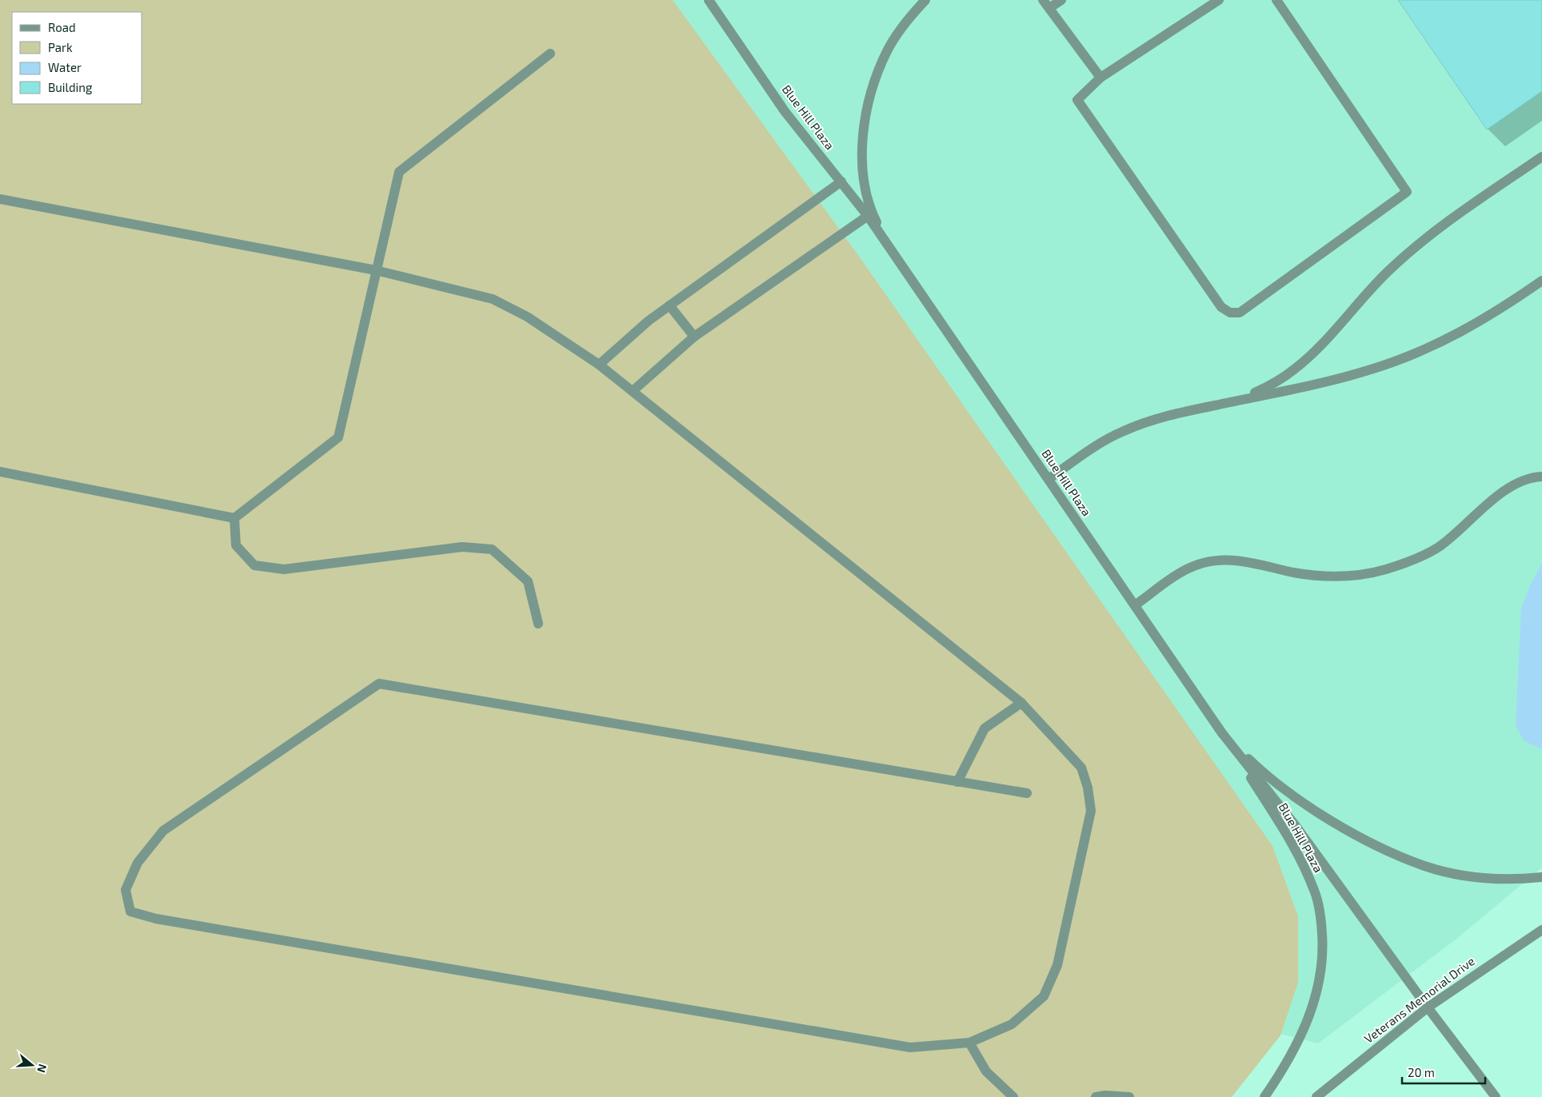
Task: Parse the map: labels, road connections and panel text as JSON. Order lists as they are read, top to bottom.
{
  "streets": {
    "street": ["Blue Hill Plaza", "Veterans Memorial Drive"]
  },
  "crossings": [
    ["Blue Hill Plaza", "Veterans Memorial Drive"]
  ],
  "legend": [
    "Road",
    "Park",
    "Water",
    "Building"
  ],
  "scale_bar": "20 m",
  "north": "right"
}
